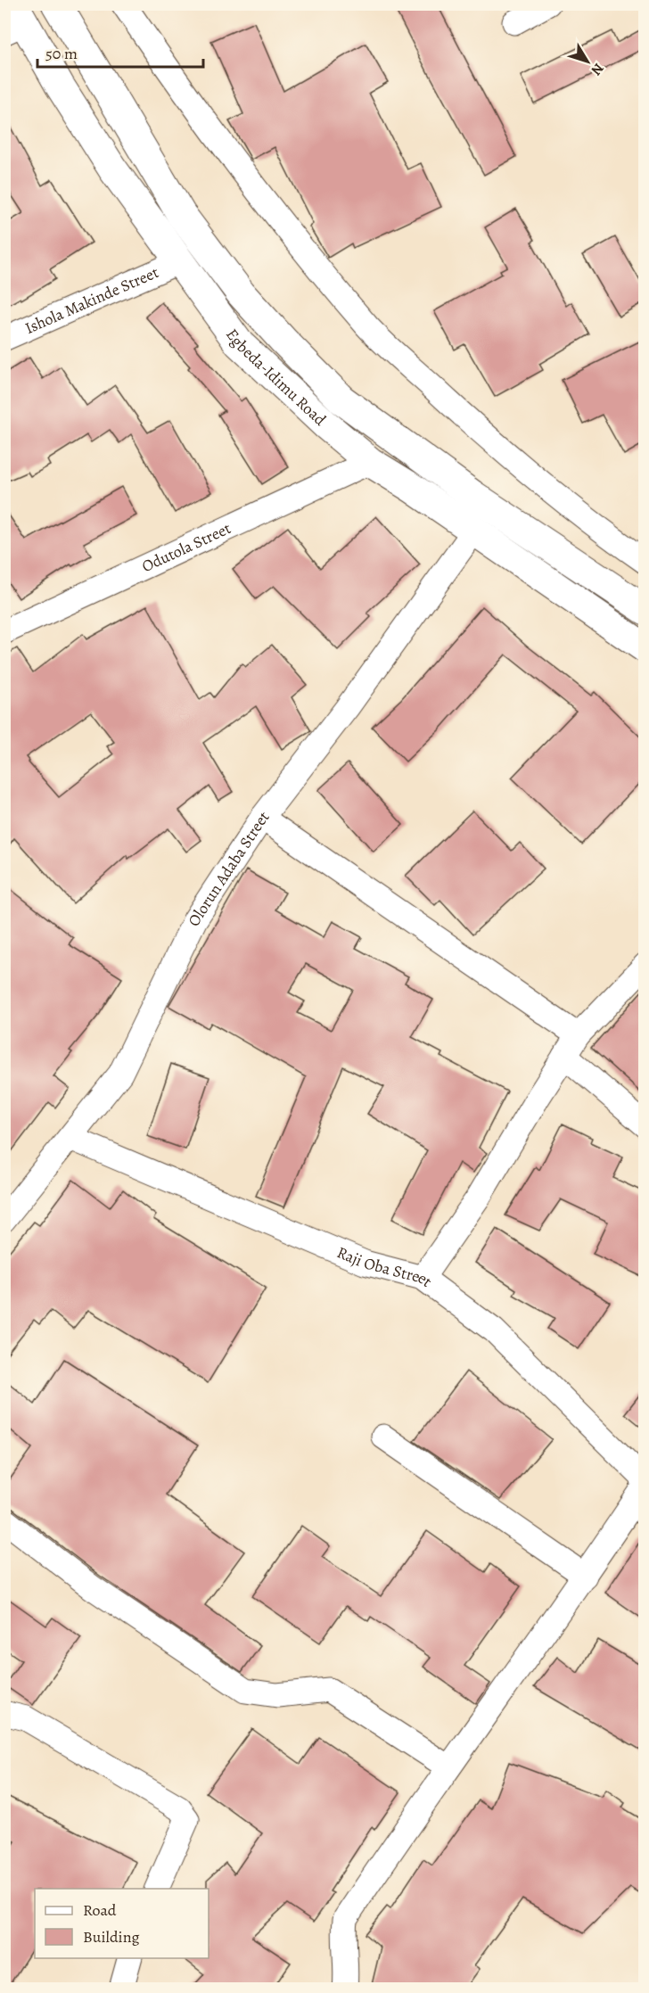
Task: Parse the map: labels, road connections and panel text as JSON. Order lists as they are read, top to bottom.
{
  "streets": {
    "main road": ["Egbeda-Idimu Road"],
    "street": [
      "Ishola Makinde Street",
      "Odutola Street",
      "Olorun Adaba Street",
      "Raji Oba Street"
    ]
  },
  "crossings": [
    ["Ishola Makinde Street", "Egbeda-Idimu Road"],
    ["Egbeda-Idimu Road", "Odutola Street"],
    ["Egbeda-Idimu Road", "Olorun Adaba Street"],
    ["Olorun Adaba Street", "Raji Oba Street"]
  ],
  "legend": ["Road", "Building"],
  "scale_bar": "50 m",
  "north": "bottom right"
}
